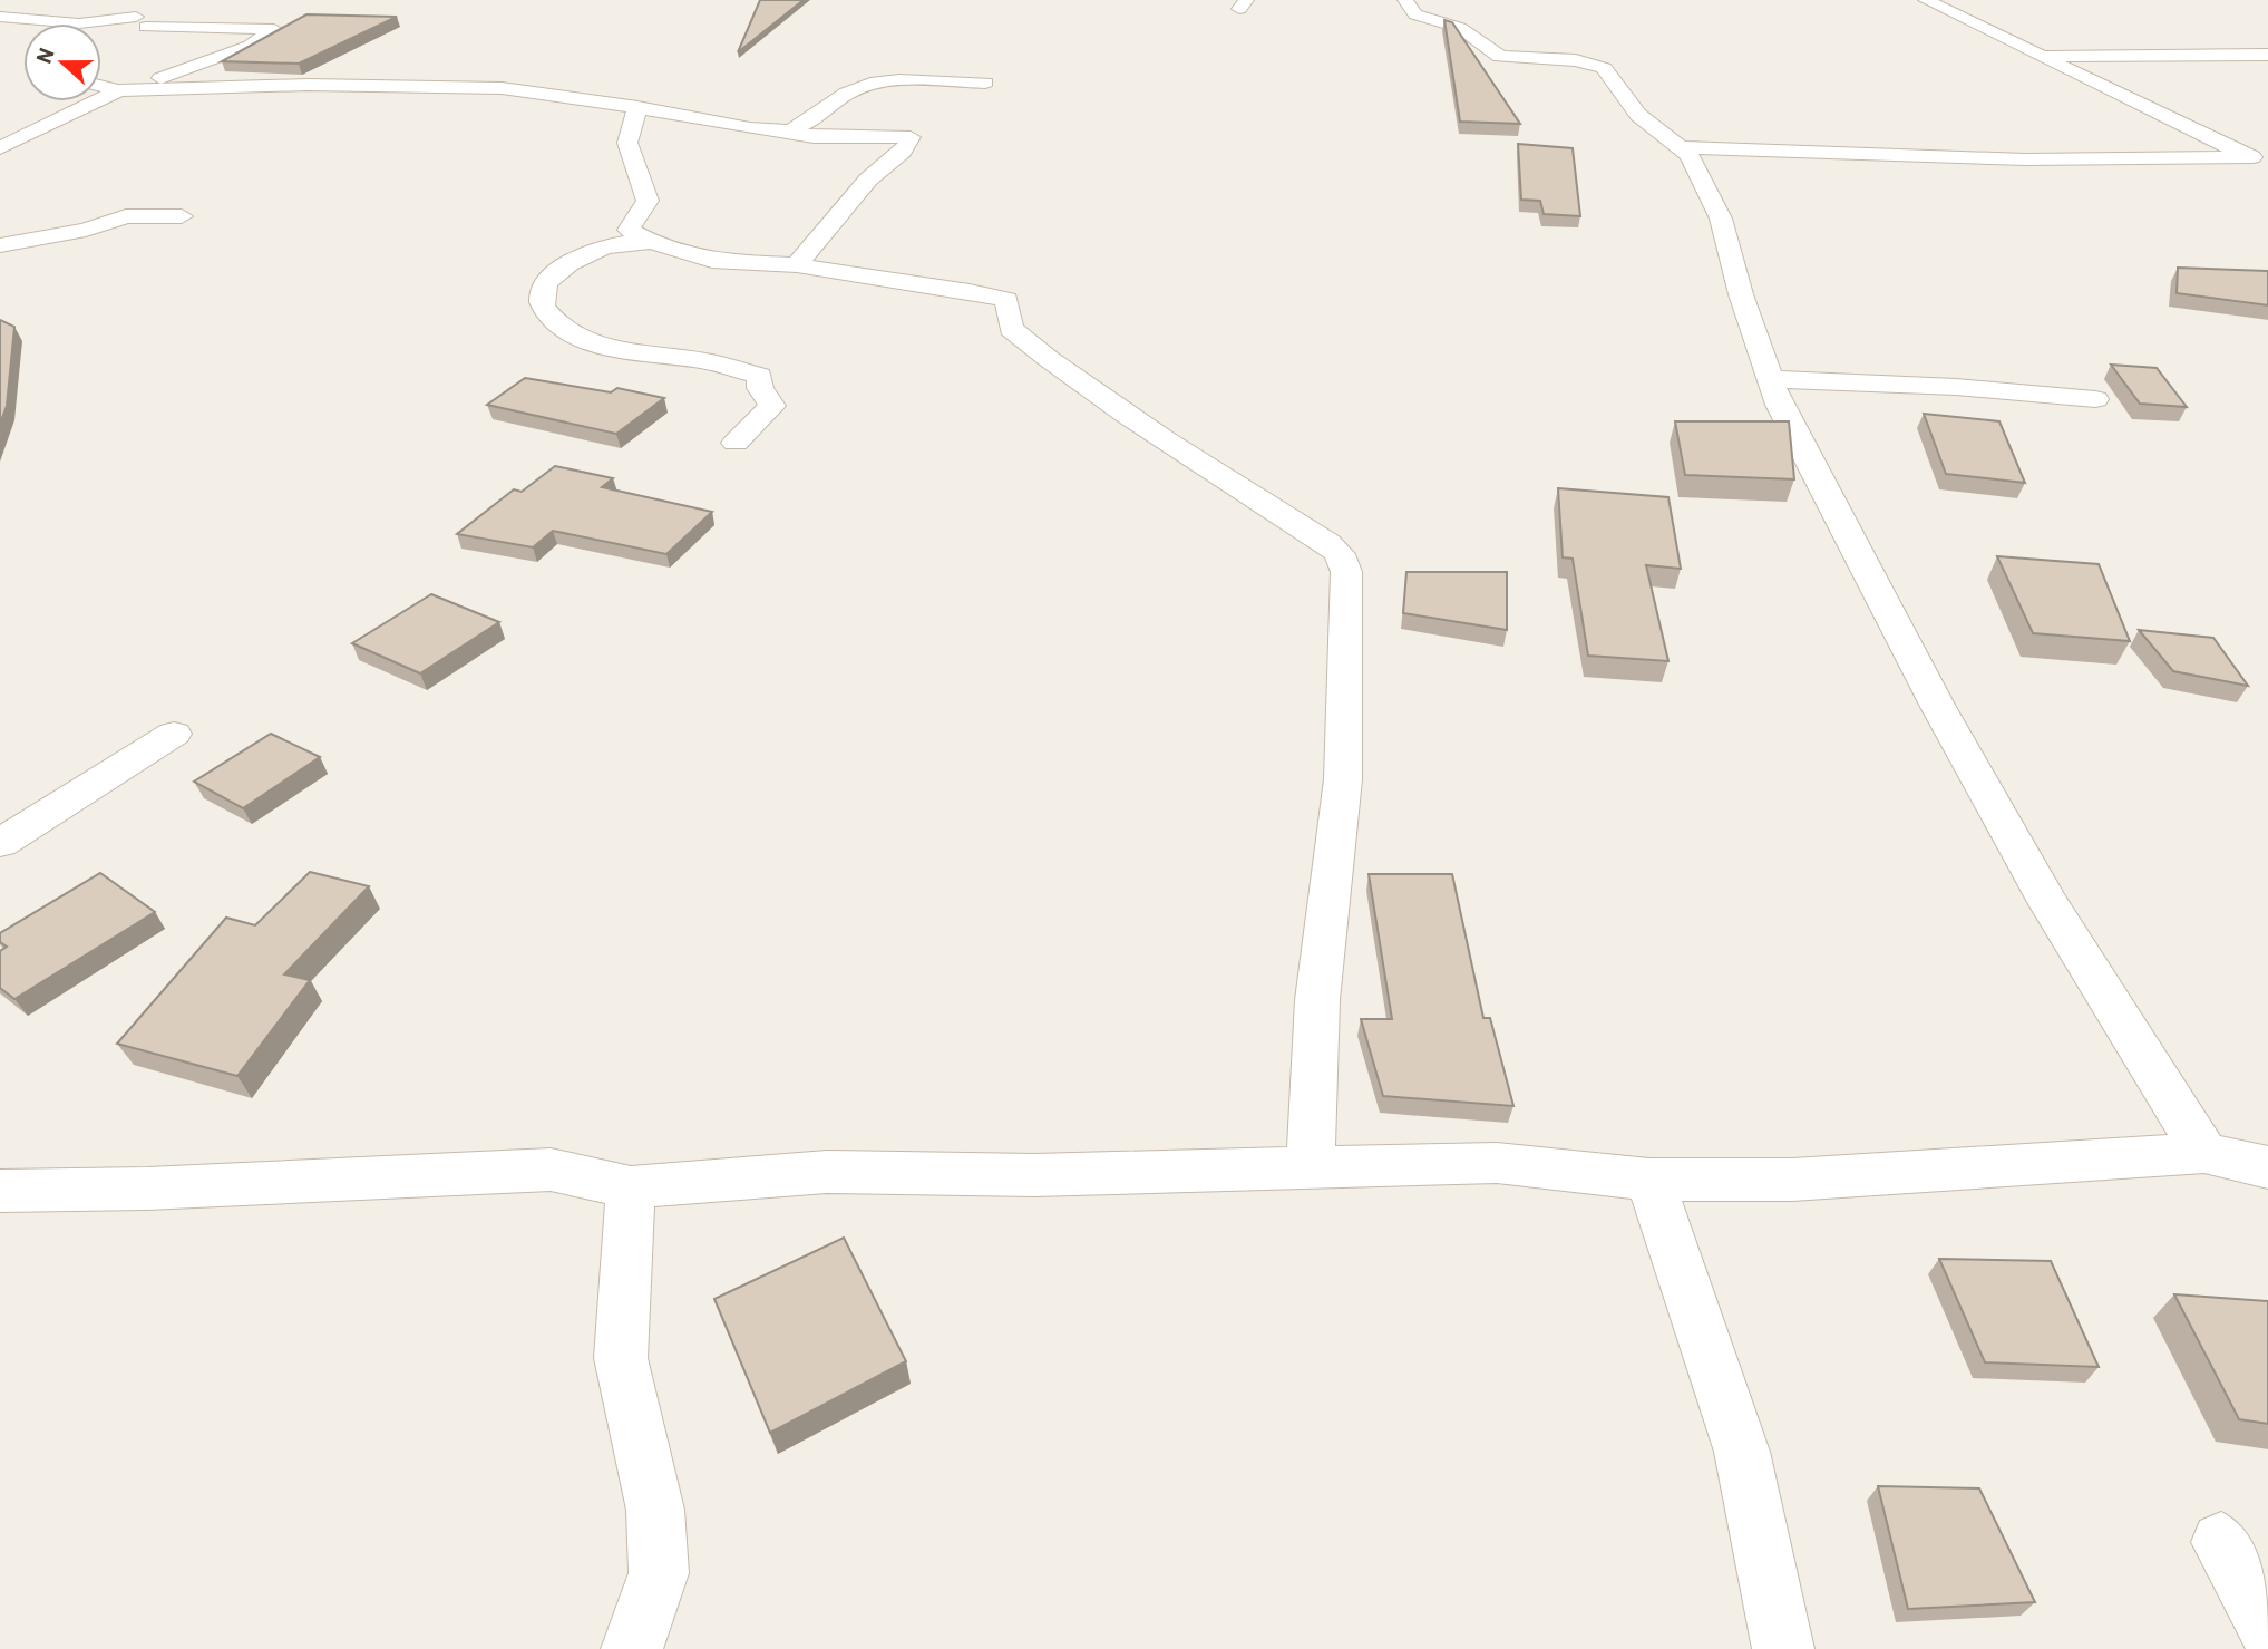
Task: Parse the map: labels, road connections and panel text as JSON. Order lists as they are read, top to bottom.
{
  "north": "left"
}
